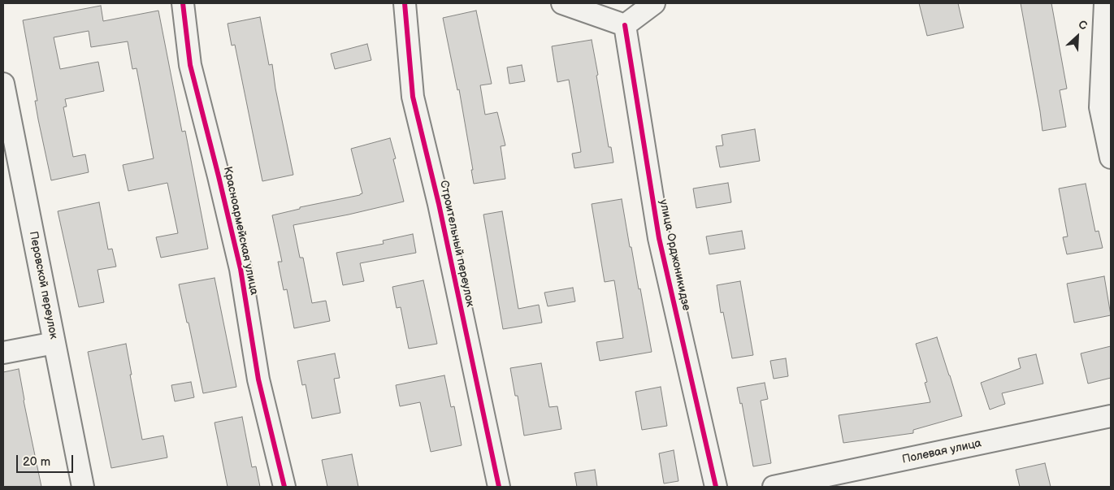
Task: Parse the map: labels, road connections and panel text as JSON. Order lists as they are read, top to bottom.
{
  "streets": {
    "street": [
      "Красноармейская улица",
      "Строительный переулок",
      "улица Орджоникидзе",
      "Перовской переулок",
      "Полевая улица"
    ]
  },
  "scale_bar": "20 m",
  "north": "top right"
}
